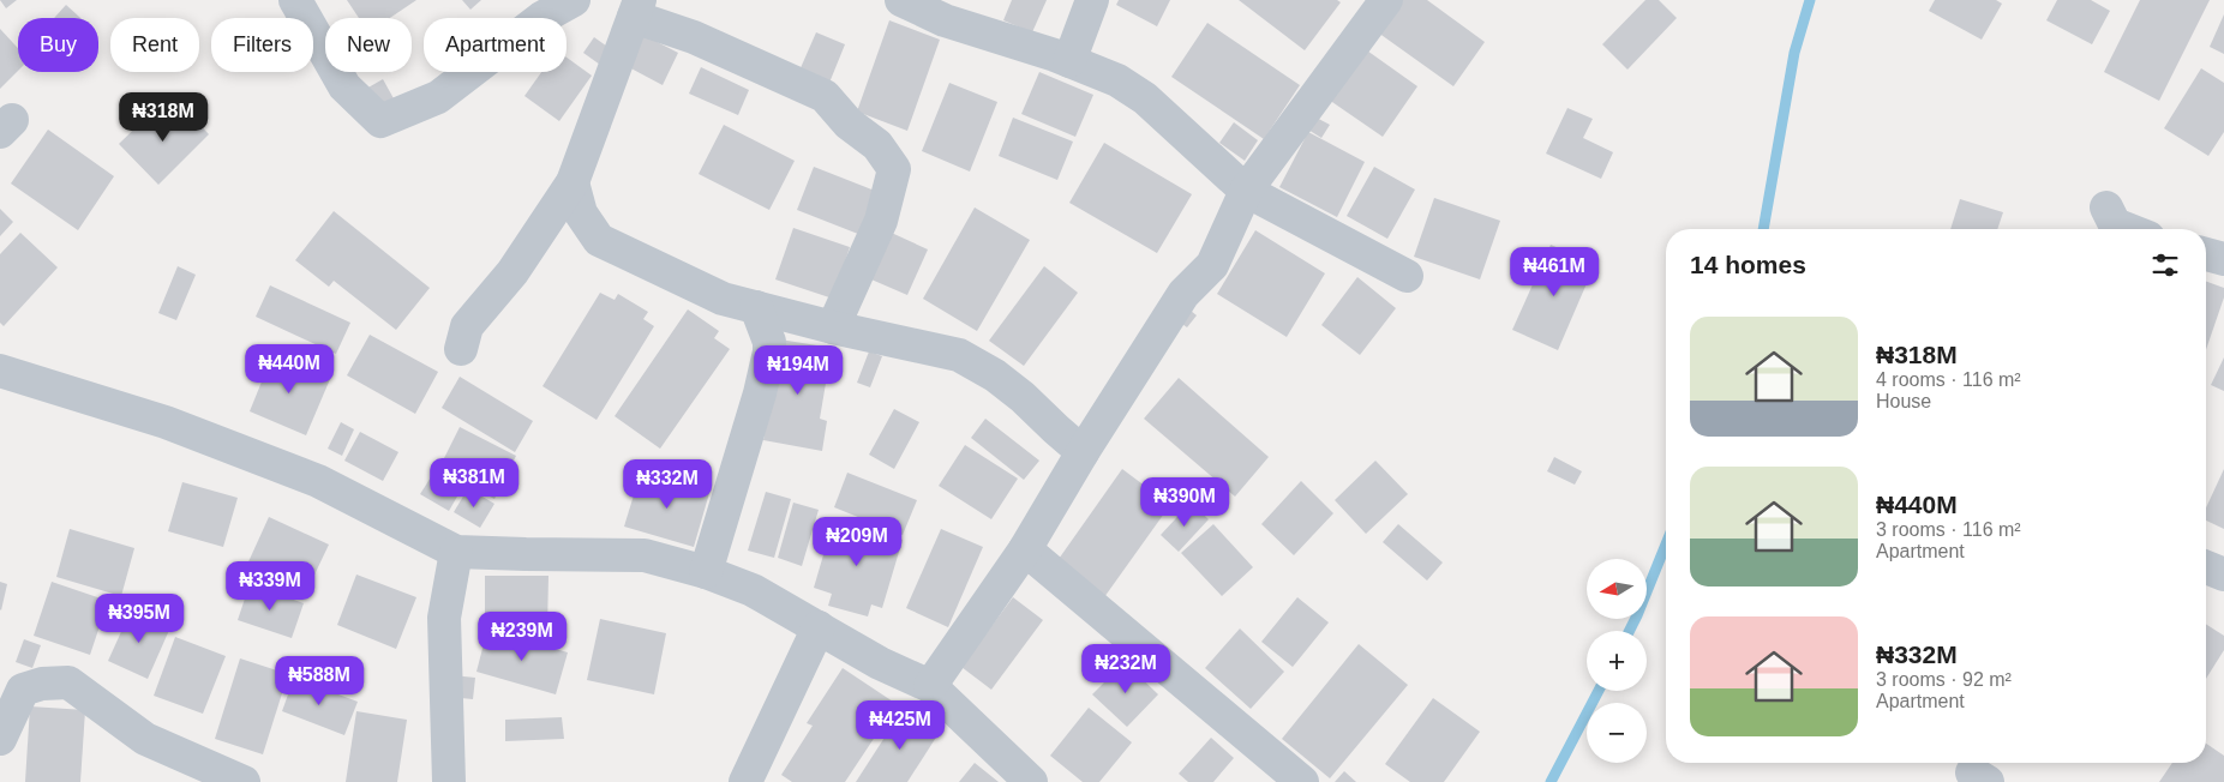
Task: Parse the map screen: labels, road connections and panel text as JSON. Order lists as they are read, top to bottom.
{
  "north": "left",
  "page": {
    "chip": [
      "Buy",
      "Rent",
      "Filters",
      "New",
      "Apartment"
    ],
    "price": [
      "₦318M",
      "₦461M",
      "₦440M",
      "₦194M",
      "₦381M",
      "₦332M",
      "₦390M",
      "₦209M",
      "₦339M",
      "₦395M",
      "₦239M",
      "₦232M",
      "₦588M",
      "₦425M"
    ],
    "heading": "14 homes",
    "list": [
      {
        "name": "₦318M",
        "note": "4 rooms · 116 m² · House"
      },
      {
        "name": "₦440M",
        "note": "3 rooms · 116 m² · Apartment"
      },
      {
        "name": "₦332M",
        "note": "3 rooms · 92 m² · Apartment"
      }
    ],
    "map_buttons": ["+", "−"]
  }
}
